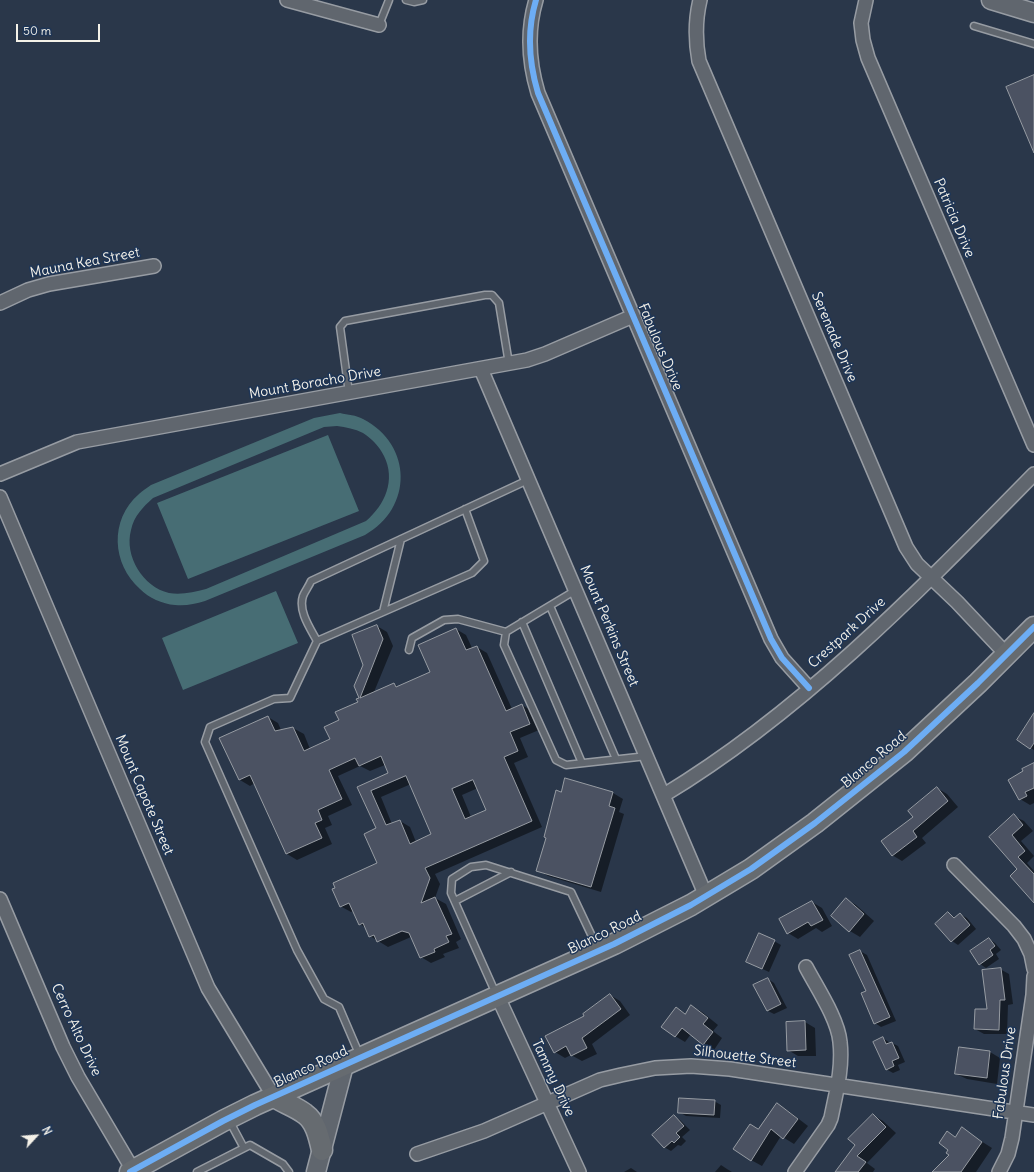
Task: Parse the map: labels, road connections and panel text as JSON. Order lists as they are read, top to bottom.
{
  "streets": {
    "main road": ["Blanco Road"],
    "street": [
      "Patricia Drive",
      "Mauna Kea Street",
      "Serenade Drive",
      "Fabulous Drive",
      "Mount Boracho Drive",
      "Mount Perkins Street",
      "Crestpark Drive",
      "Mount Capote Street",
      "Cerro Alto Drive",
      "Silhouette Street",
      "Tammy Drive"
    ]
  },
  "crossings": [
    ["Serenade Drive", "Crestpark Drive"],
    ["Serenade Drive", "Blanco Road"],
    ["Fabulous Drive", "Mount Boracho Drive"],
    ["Fabulous Drive", "Crestpark Drive"],
    ["Fabulous Drive", "Silhouette Street"],
    ["Mount Boracho Drive", "Mount Perkins Street"],
    ["Mount Perkins Street", "Crestpark Drive"],
    ["Mount Perkins Street", "Blanco Road"],
    ["Blanco Road", "Mount Capote Street"],
    ["Blanco Road", "Cerro Alto Drive"],
    ["Blanco Road", "Tammy Drive"],
    ["Silhouette Street", "Tammy Drive"]
  ],
  "scale_bar": "50 m",
  "north": "top right"
}
